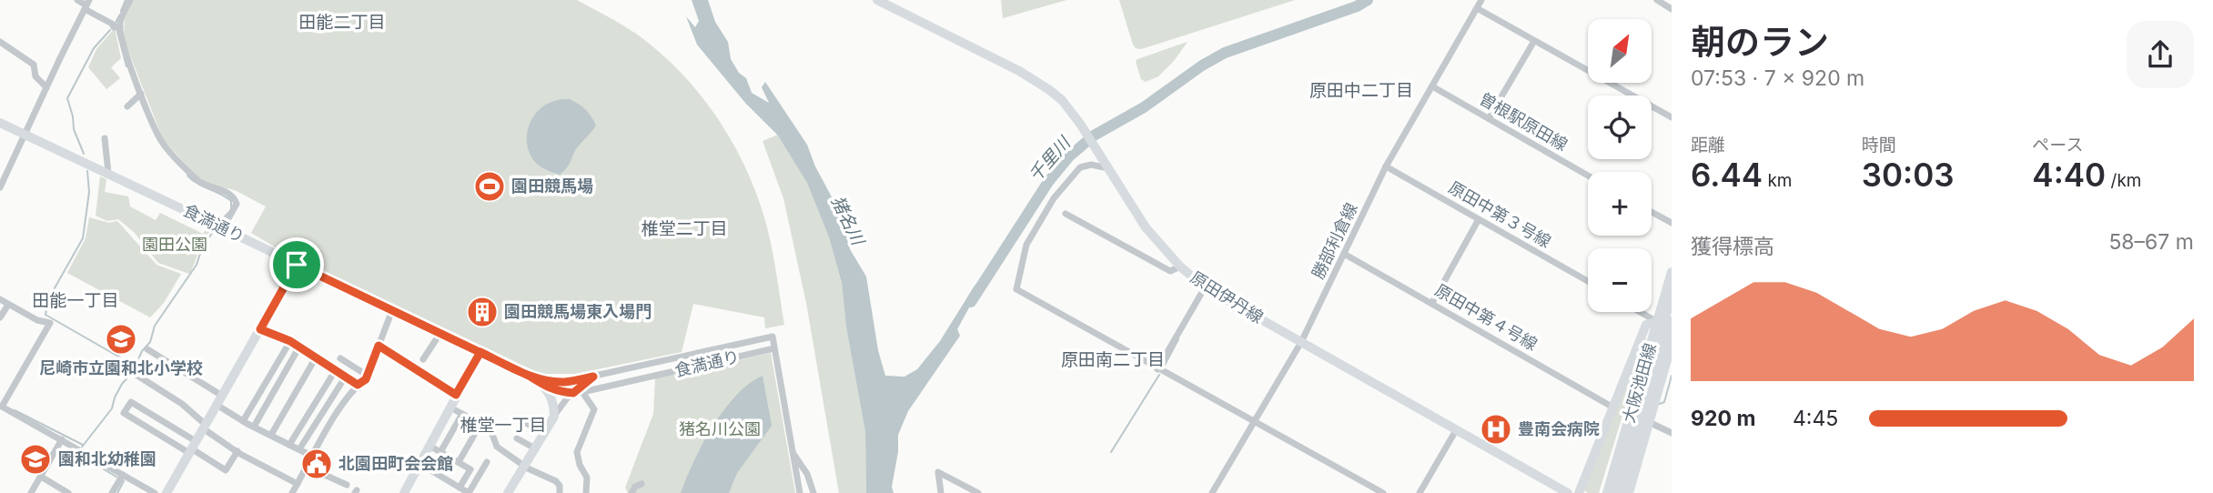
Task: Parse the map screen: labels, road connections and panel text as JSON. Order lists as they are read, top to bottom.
{
  "streets": {
    "main road": ["大阪池田線"],
    "street": [
      "曽根駅原田線",
      "原田中第３号線",
      "食満通り",
      "勝部利倉線",
      "原田伊丹線",
      "原田中第４号線"
    ]
  },
  "crossings": [
    ["曽根駅原田線", "勝部利倉線"],
    ["原田中第３号線", "勝部利倉線"],
    ["勝部利倉線", "原田伊丹線"],
    ["勝部利倉線", "原田中第４号線"]
  ],
  "districts": [
    "田能二丁目",
    "原田中二丁目",
    "椎堂二丁目",
    "田能一丁目",
    "原田南二丁目",
    "椎堂一丁目"
  ],
  "water": ["千里川", "猪名川"],
  "parks": ["園田公園", "猪名川公園"],
  "places": {
    "sports": ["園田競馬場"],
    "building": ["園田競馬場東入場門"],
    "school or university": ["尼崎市立園和北小学校", "園和北幼稚園"],
    "hospital": ["豊南会病院"],
    "public building": ["北園田町会会館"]
  },
  "north": "top right",
  "page": {
    "heading": ["朝のラン", "07:53 · 7 × 920 m"],
    "map_buttons": ["+", "−"],
    "stats": [
      ["距離", "6.44 km"],
      ["時間", "30:03"],
      ["ペース", "4:40 /km"]
    ],
    "chart": ["獲得標高", "58–67 m"],
    "list": [
      {
        "name": "920 m",
        "note": "4:45"
      }
    ]
  }
}
